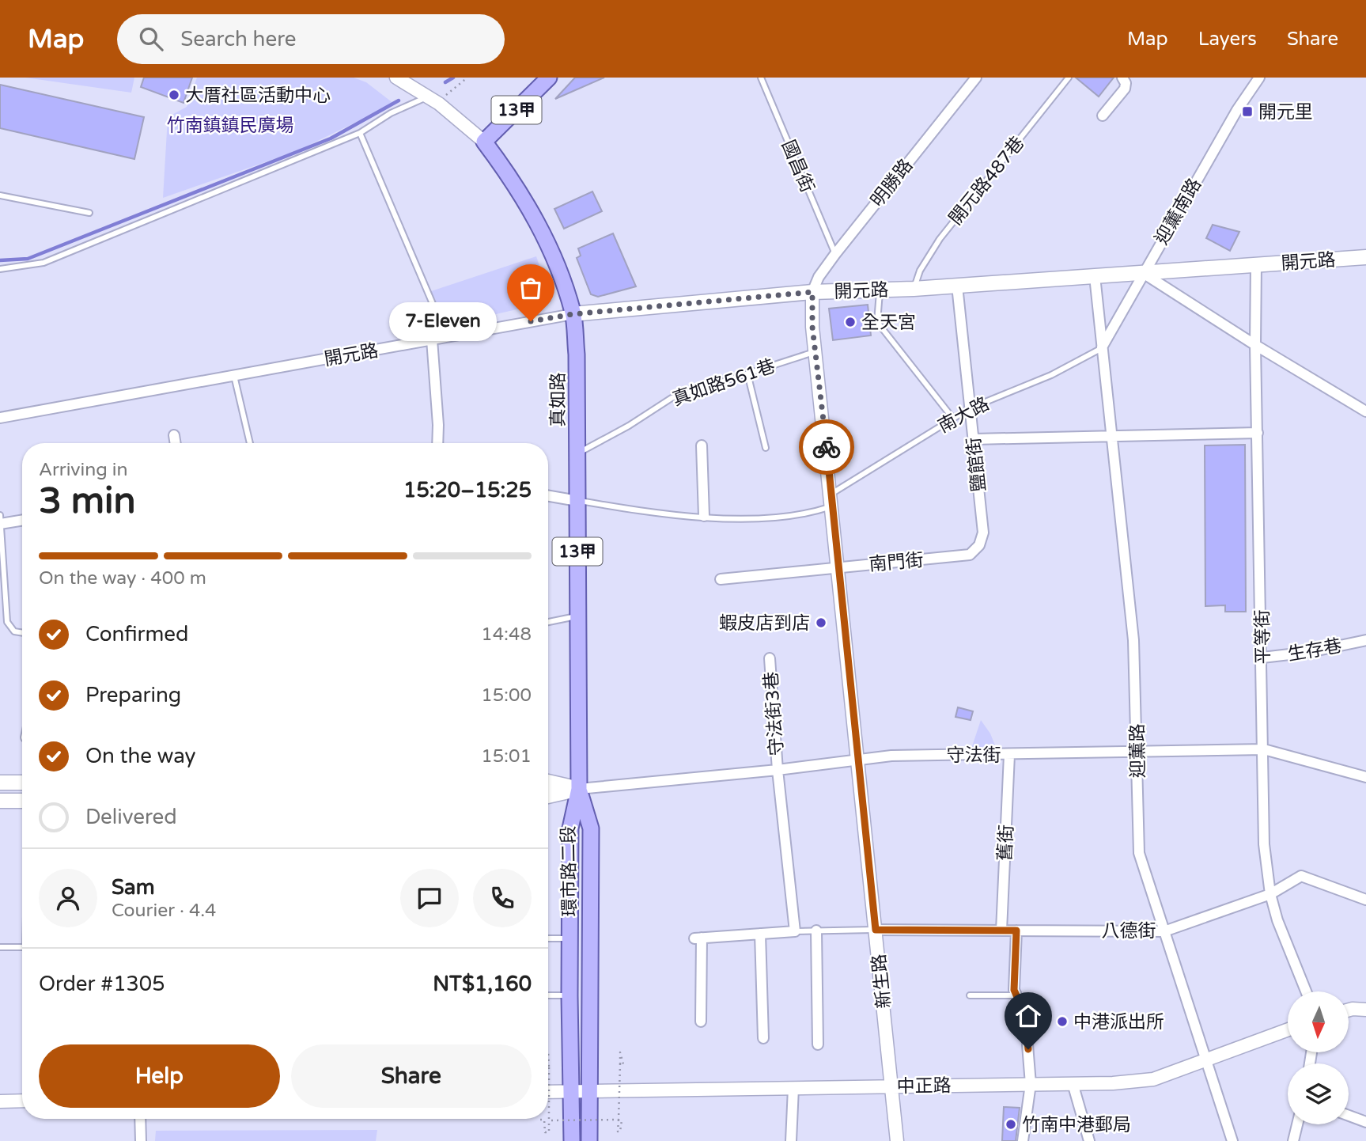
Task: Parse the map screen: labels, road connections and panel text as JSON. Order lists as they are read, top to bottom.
{
  "streets": {
    "main road": [
      "13甲",
      "開元路",
      "真如路",
      "環市路二段"
    ],
    "street": [
      "明勝路",
      "迎薰南路",
      "南大路",
      "鹽館街",
      "南門街",
      "平等街",
      "生存巷",
      "守法街3巷",
      "迎薰路",
      "守法街",
      "舊街",
      "八德街",
      "新生路",
      "中正路"
    ],
    "lane": ["國昌街", "開元路487巷", "真如路561巷"]
  },
  "crossings": [
    ["13甲", "真如路"],
    ["國昌街", "明勝路"],
    ["開元路487巷", "開元路"],
    ["明勝路", "開元路"],
    ["明勝路", "新生路"],
    ["迎薰南路", "開元路"],
    ["迎薰南路", "南大路"],
    ["迎薰南路", "迎薰路"],
    ["開元路", "真如路"],
    ["開元路", "鹽館街"],
    ["開元路", "平等街"],
    ["開元路", "迎薰路"],
    ["開元路", "新生路"],
    ["真如路561巷", "真如路"],
    ["真如路561巷", "新生路"],
    ["真如路", "南大路"],
    ["真如路", "守法街"],
    ["真如路", "環市路二段"],
    ["南大路", "鹽館街"],
    ["南大路", "迎薰路"],
    ["南大路", "新生路"],
    ["鹽館街", "南門街"],
    ["南門街", "新生路"],
    ["平等街", "生存巷"],
    ["平等街", "守法街"],
    ["平等街", "八德街"],
    ["守法街3巷", "守法街"],
    ["迎薰路", "守法街"],
    ["迎薰路", "八德街"],
    ["迎薰路", "中正路"],
    ["守法街", "舊街"],
    ["守法街", "環市路二段"],
    ["守法街", "新生路"],
    ["舊街", "八德街"],
    ["環市路二段", "中正路"],
    ["八德街", "新生路"],
    ["新生路", "中正路"]
  ],
  "parks": ["竹南鎮鎮民廣場"],
  "places": {
    "other": [
      "大厝社區活動中心",
      "7-Eleven",
      "全天宮",
      "蝦皮店到店",
      "中港派出所",
      "竹南中港郵局"
    ],
    "transit": ["開元里"]
  },
  "north": "bottom",
  "page": {
    "header": "Map",
    "search": "Search here",
    "nav": ["Map", "Layers", "Share"],
    "bubble": "7-Eleven",
    "heading": ["3 min", "Arriving in", "15:20–15:25"],
    "panel": [
      "Sam",
      "Courier · 4.4",
      "Order #1305",
      "NT$1,160"
    ],
    "bar": "On the way · 400 m",
    "list": [
      ["Confirmed", "14:48"],
      ["Preparing", "15:00"],
      ["On the way", "15:01"],
      "Delivered"
    ],
    "buttons": ["Help", "Share"]
  }
}
